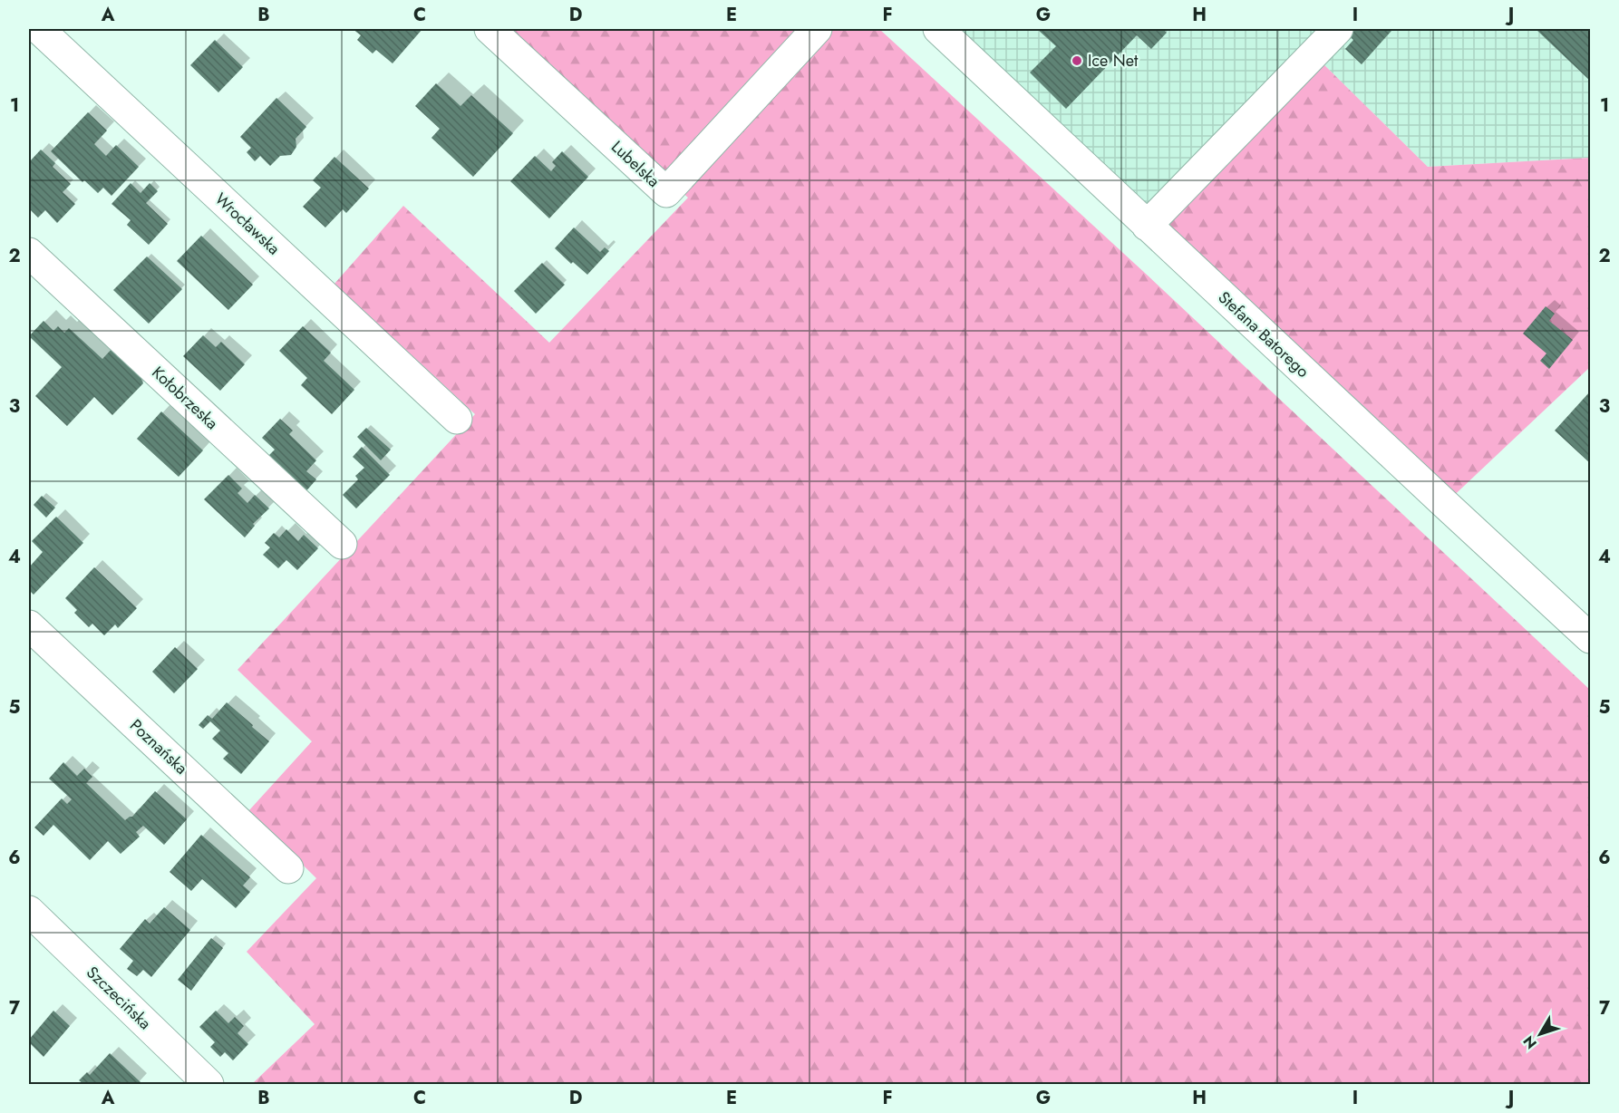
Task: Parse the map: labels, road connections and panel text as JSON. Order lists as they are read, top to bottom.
{
  "streets": {
    "street": [
      "Lubelska",
      "Wrocławska",
      "Stefana Batorego",
      "Kołobrzeska",
      "Poznańska",
      "Szczecińska"
    ]
  },
  "places": ["Ice Net"],
  "north": "bottom left",
  "grid": {
    "columns": [
      "A",
      "B",
      "C",
      "D",
      "E",
      "F",
      "G",
      "H",
      "I",
      "J"
    ],
    "rows": [
      "1",
      "2",
      "3",
      "4",
      "5",
      "6",
      "7"
    ]
  }
}
